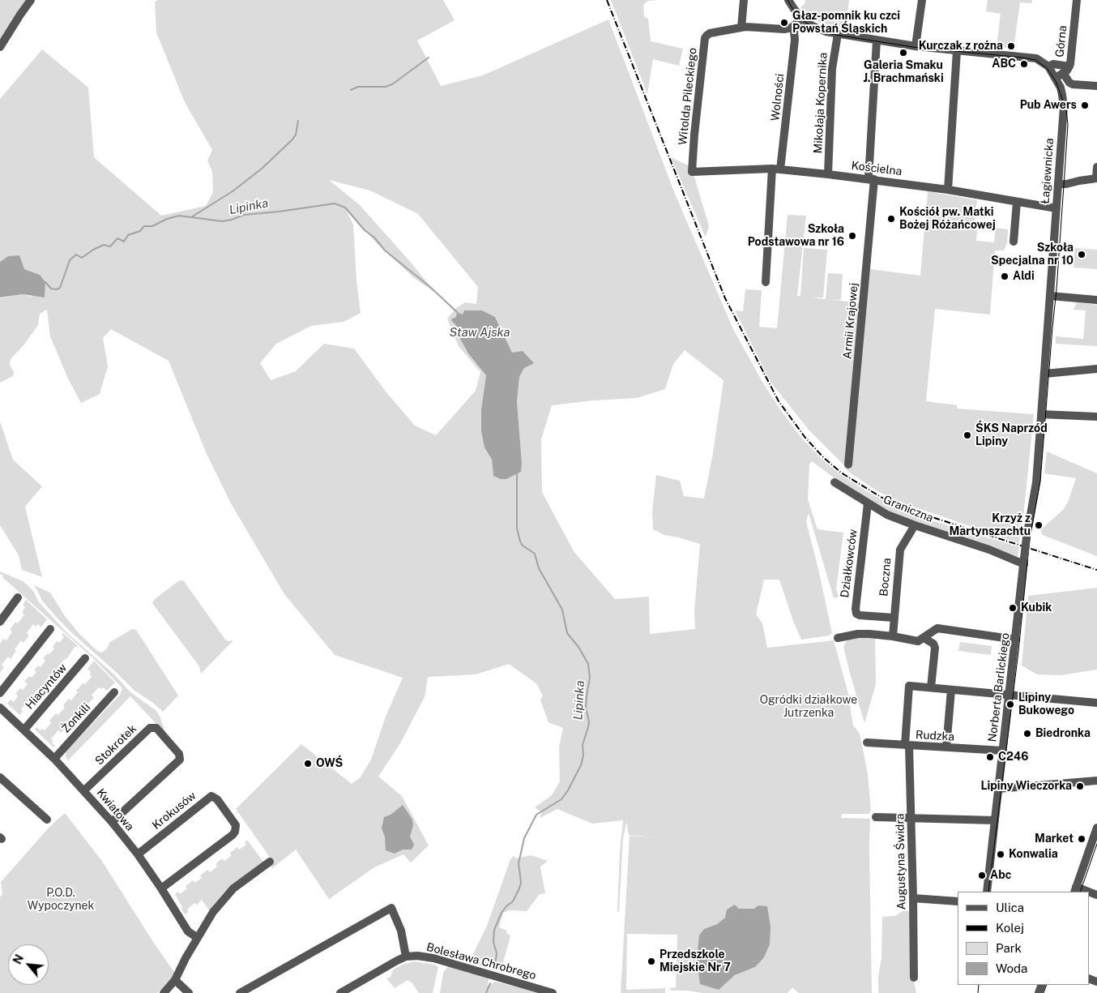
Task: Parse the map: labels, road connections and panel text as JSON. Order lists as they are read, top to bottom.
{
  "streets": {
    "street": [
      "Górna",
      "Witolda Pileckiego",
      "Wolności",
      "Mikołaja Kopernika",
      "Kościelna",
      "Łagiewnicka",
      "Armii Krajowej",
      "Graniczna",
      "Działkowców",
      "Boczna",
      "Hiacyntów",
      "Norberta Barlickiego",
      "Żonkili",
      "Rudzka",
      "Stokrotek",
      "Kwiatowa",
      "Krokusów",
      "Augustyna Świdra",
      "Bolesława Chrobrego"
    ]
  },
  "crossings": [
    ["Górna", "Łagiewnicka"],
    ["Witolda Pileckiego", "Wolności"],
    ["Witolda Pileckiego", "Kościelna"],
    ["Wolności", "Kościelna"],
    ["Mikołaja Kopernika", "Kościelna"],
    ["Kościelna", "Łagiewnicka"],
    ["Kościelna", "Armii Krajowej"],
    ["Łagiewnicka", "Graniczna"],
    ["Łagiewnicka", "Norberta Barlickiego"],
    ["Graniczna", "Działkowców"],
    ["Graniczna", "Boczna"],
    ["Graniczna", "Norberta Barlickiego"],
    ["Działkowców", "Boczna"],
    ["Hiacyntów", "Kwiatowa"],
    ["Norberta Barlickiego", "Rudzka"],
    ["Żonkili", "Kwiatowa"],
    ["Rudzka", "Augustyna Świdra"],
    ["Stokrotek", "Kwiatowa"],
    ["Kwiatowa", "Krokusów"]
  ],
  "water": ["Lipinka", "Staw Ajska"],
  "parks": ["Ogródki działkowe Jutrzenka", "P.O.D. Wypoczynek"],
  "places": [
    "Głaz-pomnik ku czci Powstań Śląskich",
    "Kurczak z rożna",
    "Galeria Smaku J. Brachmański",
    "ABC",
    "Pub Awers",
    "Kościół pw. Matki Bożej Różańcowej",
    "Szkoła Podstawowa nr 16",
    "Szkoła Specjalna nr 10",
    "Aldi",
    "ŚKS Naprzód Lipiny",
    "Krzyż z Martynszachtu",
    "Kubik",
    "Lipiny Bukowego",
    "Biedronka",
    "C246",
    "OWŚ",
    "Lipiny Wieczorka",
    "Market",
    "Konwalia",
    "Abc",
    "Przedszkole Miejskie Nr 7"
  ],
  "legend": [
    "Ulica",
    "Kolej",
    "Park",
    "Woda"
  ],
  "north": "top left"
}
